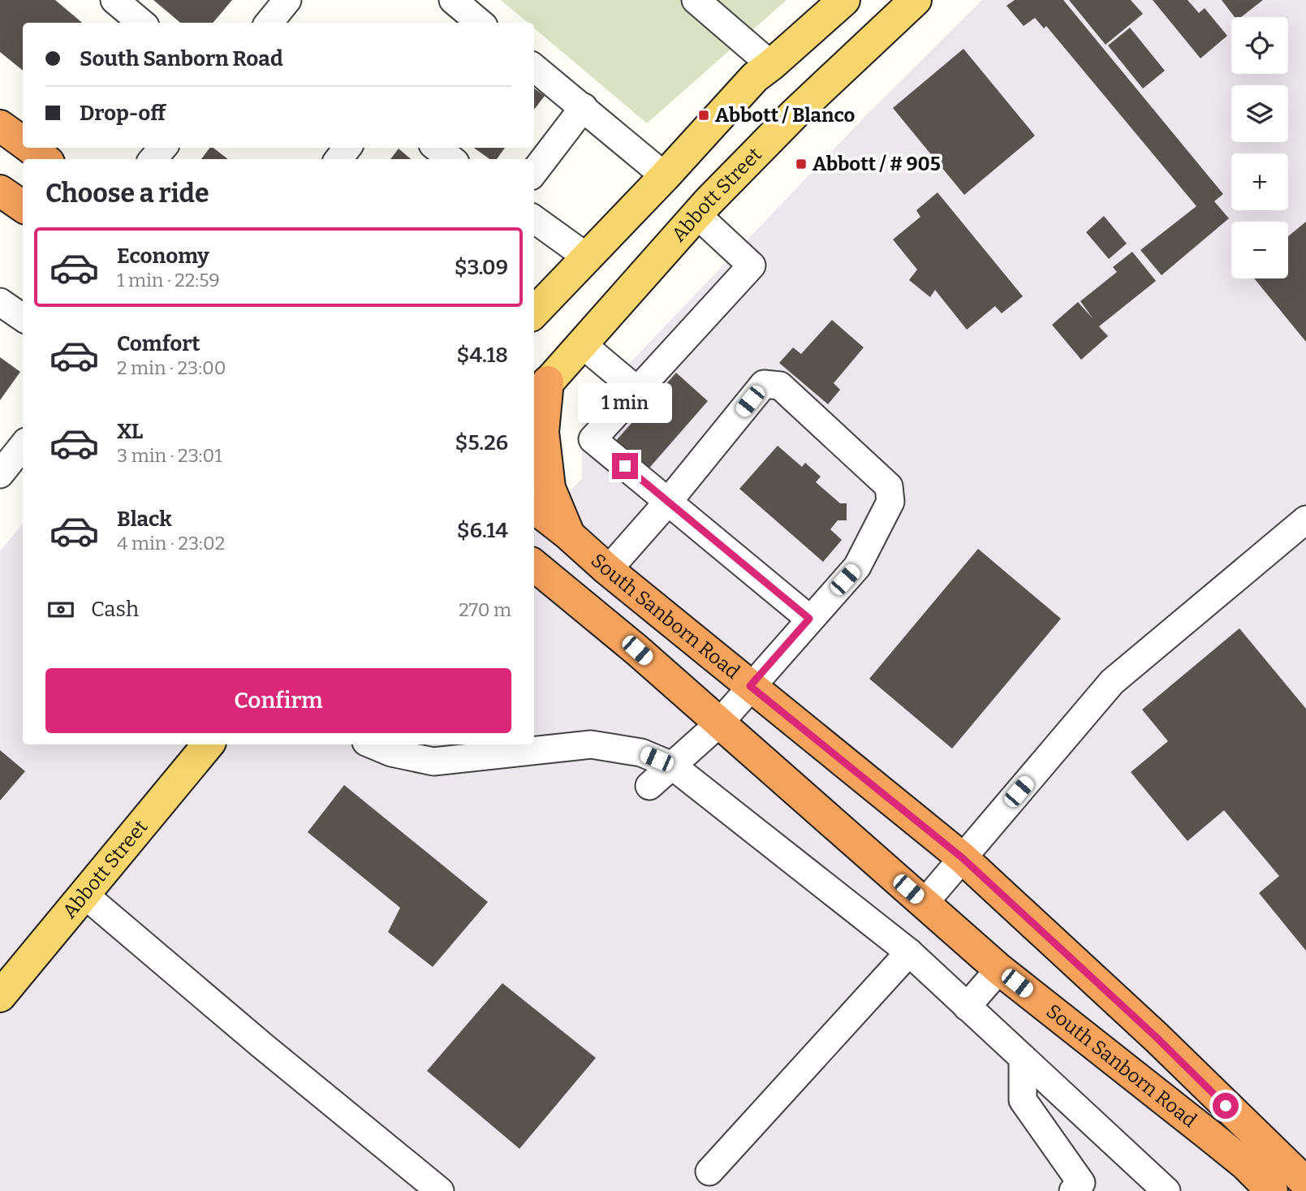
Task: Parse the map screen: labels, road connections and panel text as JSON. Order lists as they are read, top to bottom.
{
  "streets": {
    "highway": ["South Sanborn Road"],
    "main road": ["Abbott Street"]
  },
  "places": {
    "transit": ["Abbott / Blanco", "Abbott / # 905"]
  },
  "page": {
    "map_buttons": ["+", "−"],
    "banner": ["South Sanborn Road", "Drop-off"],
    "heading": "Choose a ride",
    "list": [
      {
        "name": "Economy",
        "note": "1 min · 22:59",
        "value": "$3.09"
      },
      {
        "name": "Comfort",
        "note": "2 min · 23:00",
        "value": "$4.18"
      },
      {
        "name": "XL",
        "note": "3 min · 23:01",
        "value": "$5.26"
      },
      {
        "name": "Black",
        "note": "4 min · 23:02",
        "value": "$6.14"
      }
    ],
    "bubble": "1 min",
    "pay": ["Cash", "270 m"],
    "buttons": "Confirm"
  }
}
